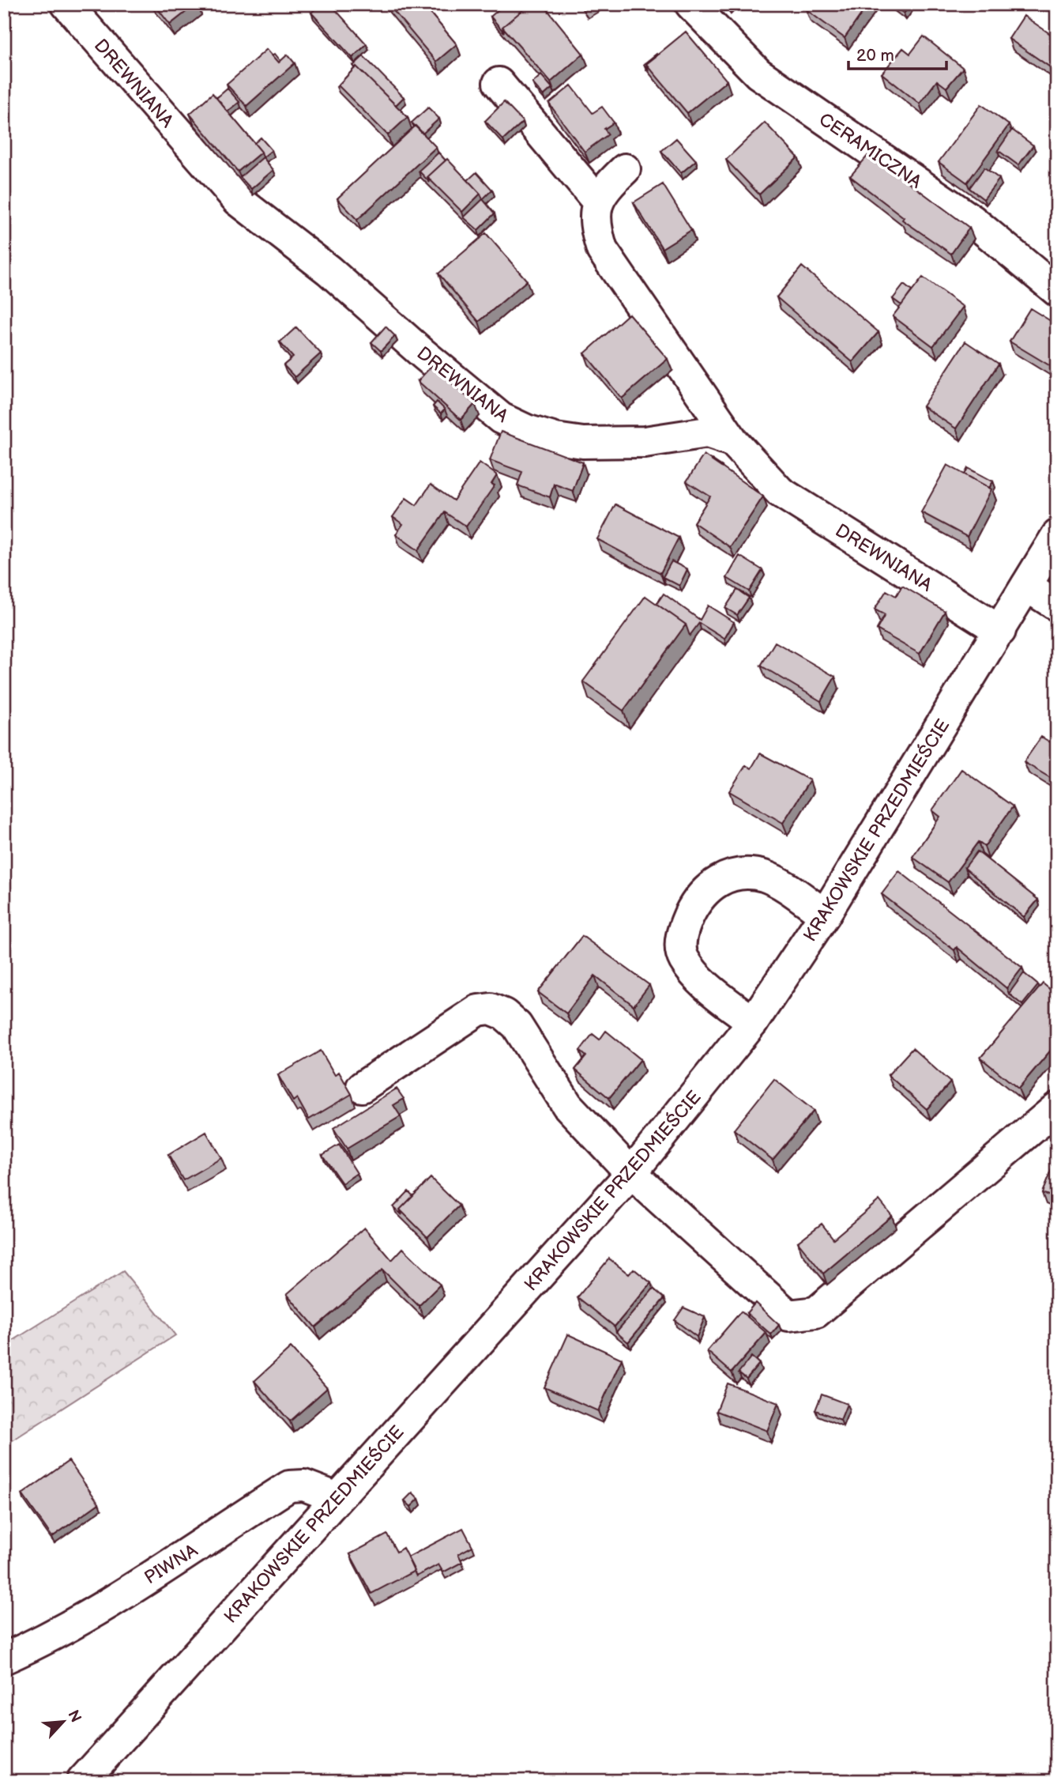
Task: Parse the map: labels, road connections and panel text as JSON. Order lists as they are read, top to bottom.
{
  "streets": {
    "street": [
      "DREWNIANA",
      "CERAMICZNA",
      "KRAKOWSKIE PRZEDMIEŚCIE",
      "PIWNA"
    ]
  },
  "crossings": [
    ["DREWNIANA", "KRAKOWSKIE PRZEDMIEŚCIE"],
    ["KRAKOWSKIE PRZEDMIEŚCIE", "PIWNA"]
  ],
  "scale_bar": "20 m",
  "north": "top right"
}
